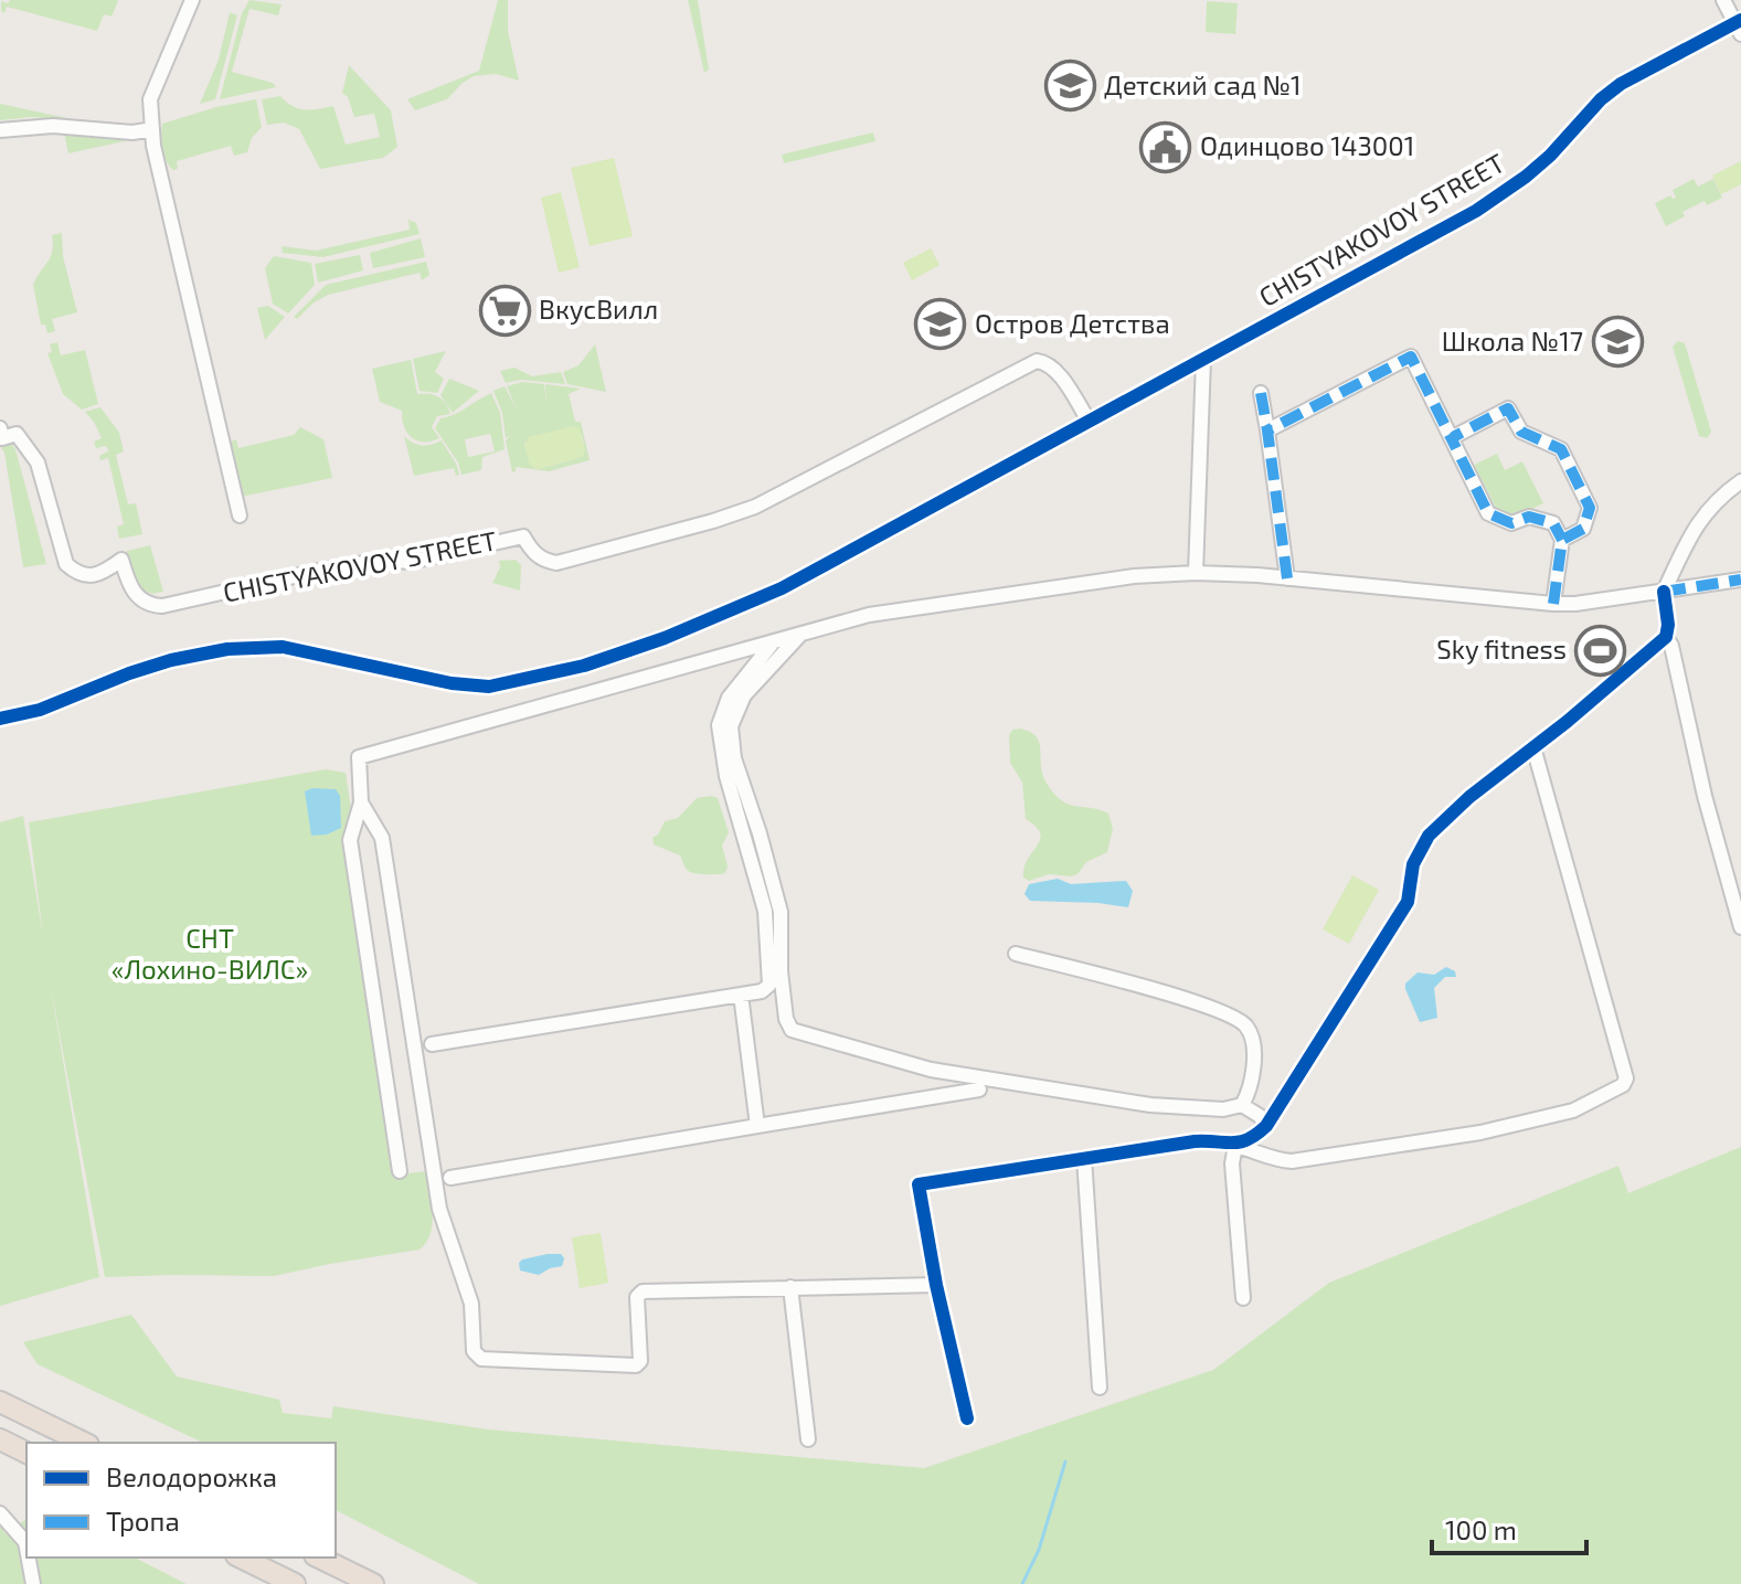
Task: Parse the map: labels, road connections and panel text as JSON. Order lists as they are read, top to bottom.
{
  "streets": {
    "street": ["CHISTYAKOVOY STREET"]
  },
  "parks": ["СНТ «Лохино-ВИЛС»"],
  "places": {
    "school or university": ["Детский сад №1", "Остров Детства", "Школа №17"],
    "public building": ["Одинцово 143001"],
    "supermarket": ["ВкусВилл"],
    "sports": ["Sky fitness"]
  },
  "legend": ["Велодорожка", "Тропа"],
  "scale_bar": "100 m"
}
